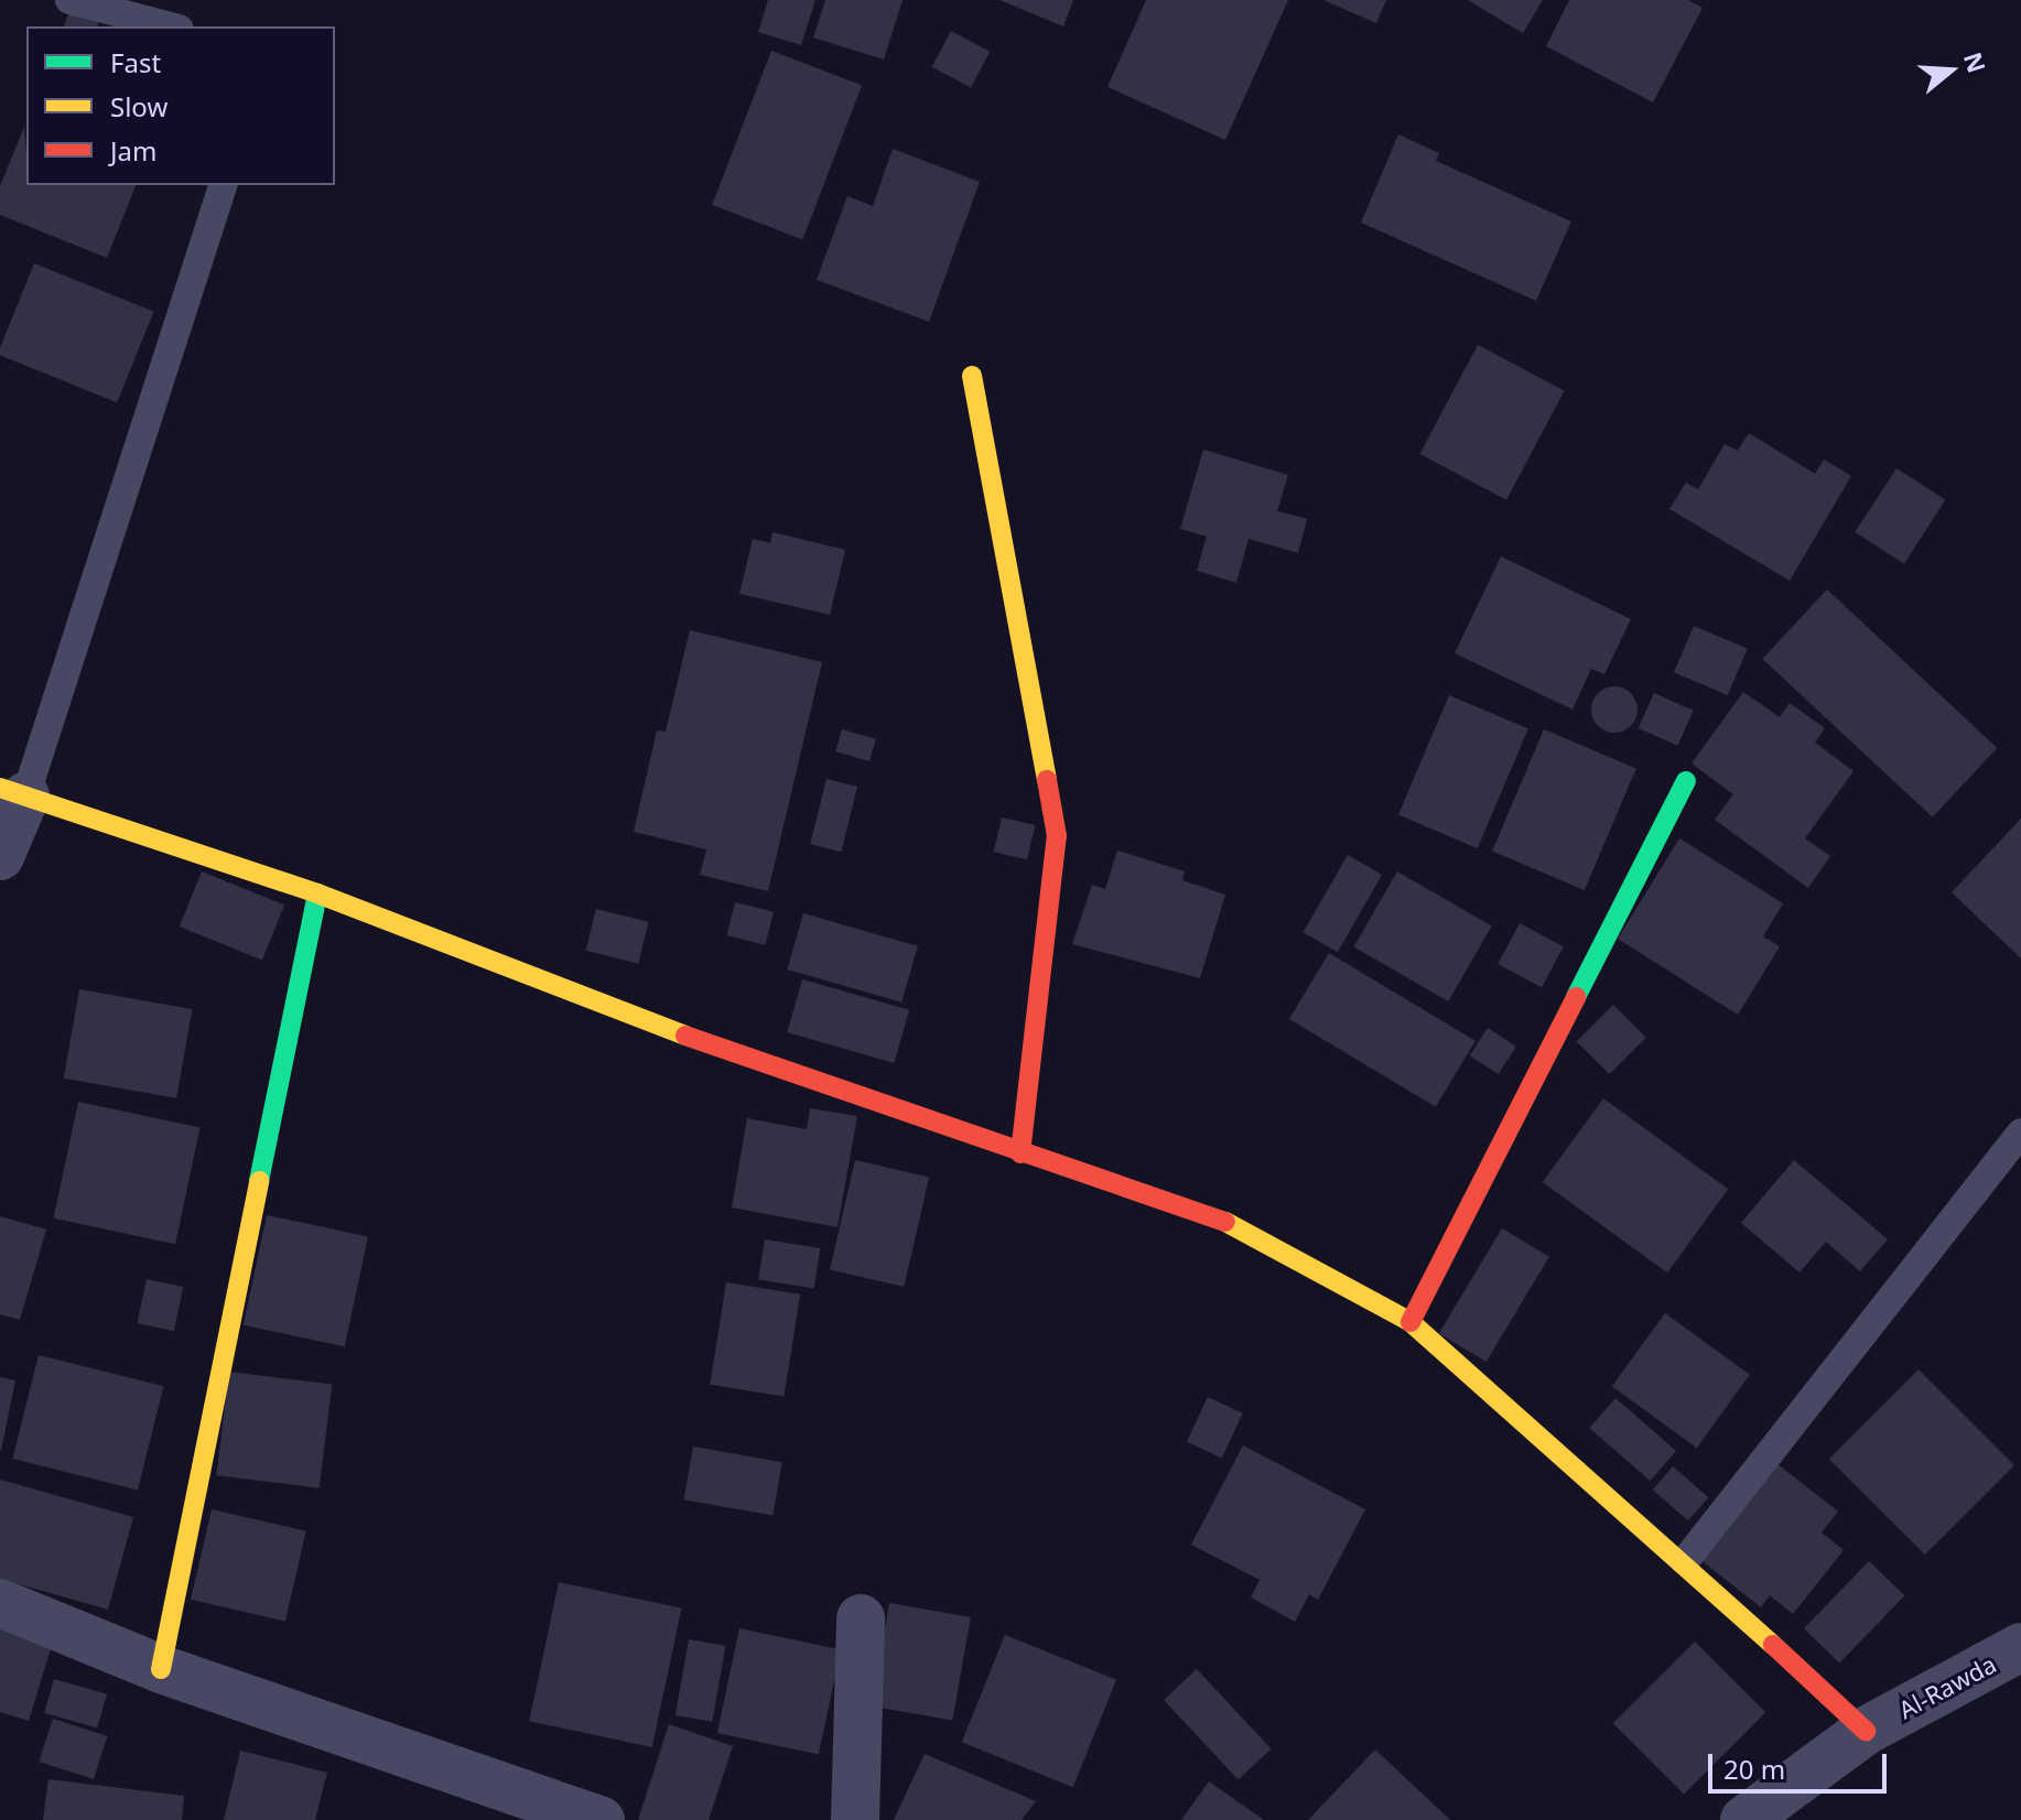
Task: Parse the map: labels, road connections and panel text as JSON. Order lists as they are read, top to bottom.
{
  "streets": {
    "street": ["Al-Rawda"]
  },
  "legend": ["Fast", "Slow", "Jam"],
  "scale_bar": "20 m",
  "north": "right"
}
